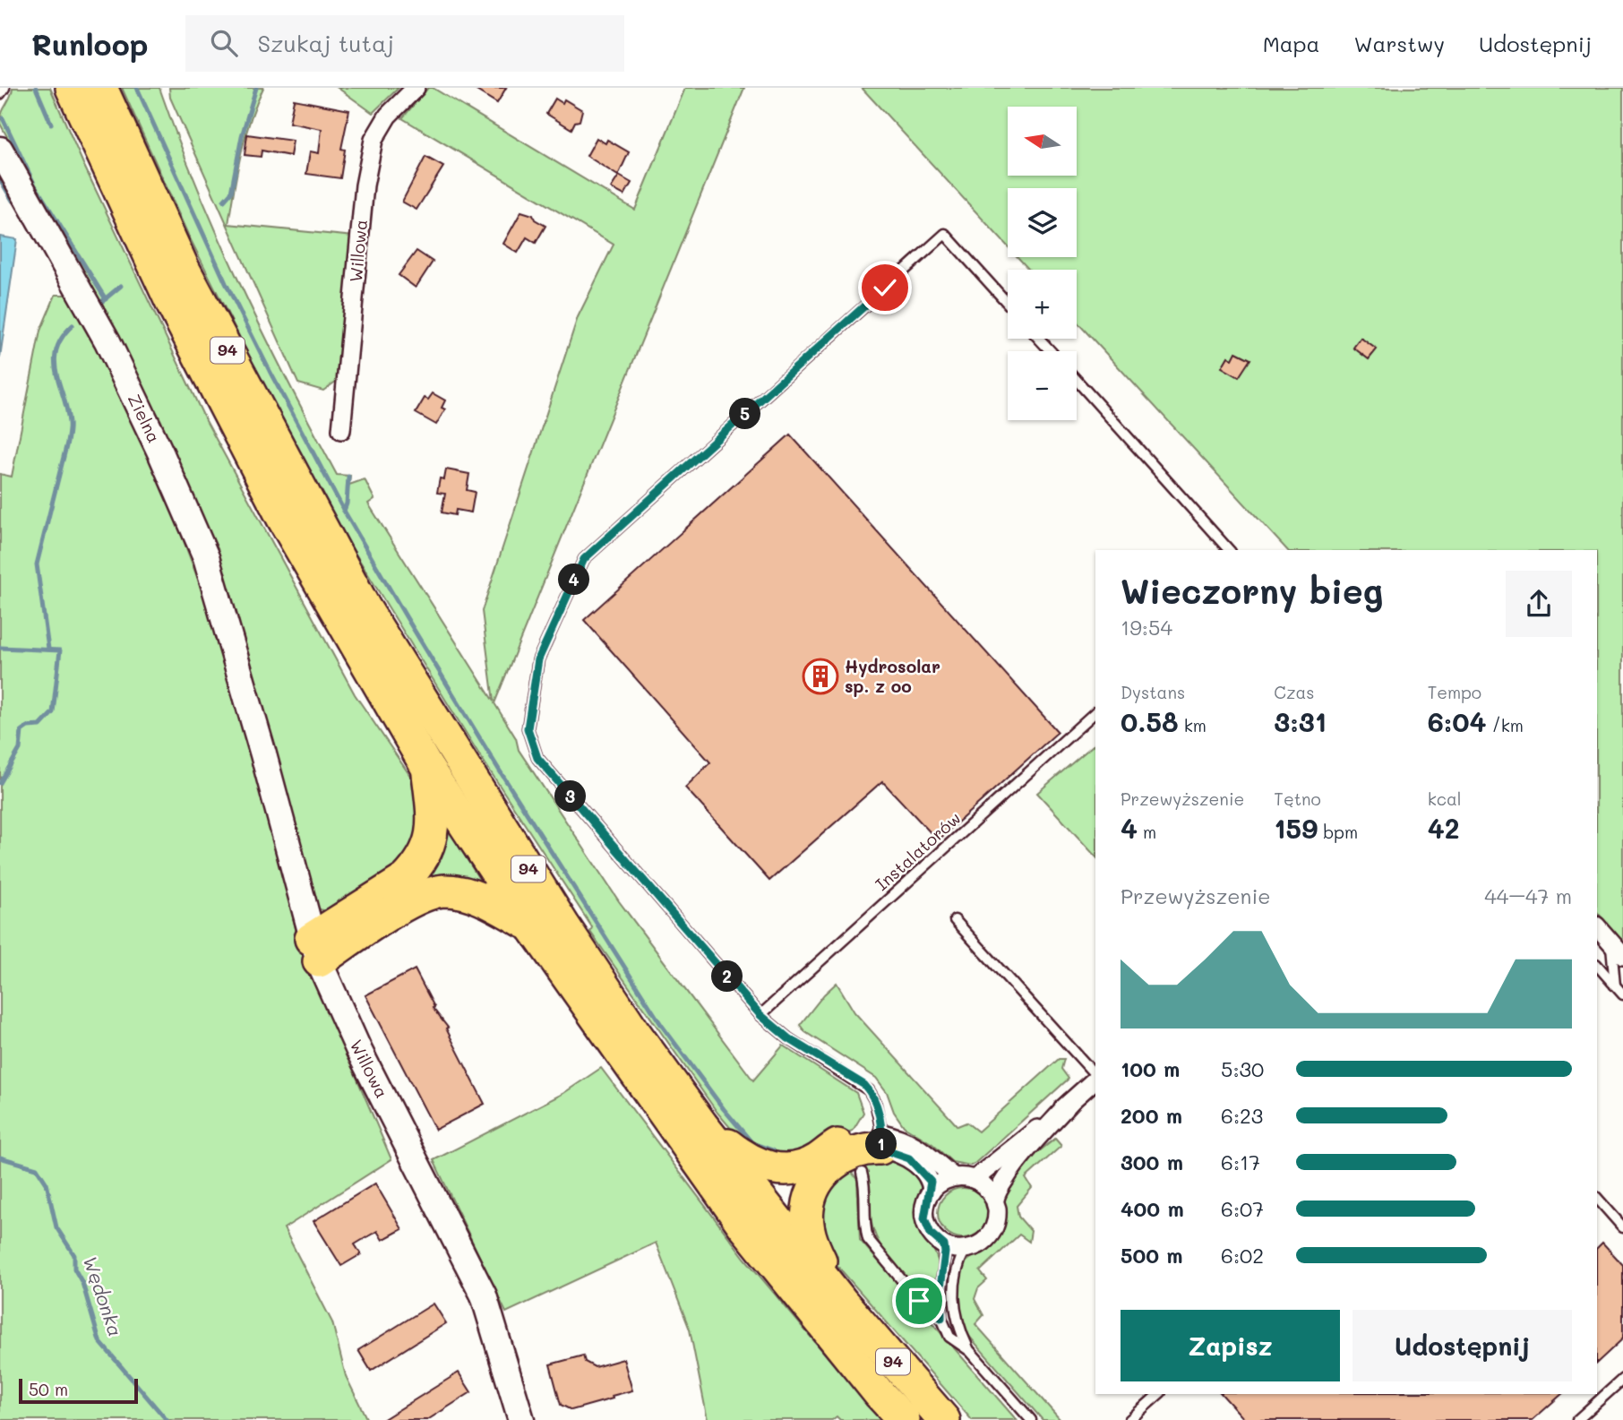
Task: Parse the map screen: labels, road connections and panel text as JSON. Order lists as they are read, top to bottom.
{
  "streets": {
    "highway": ["94"],
    "street": ["Willowa", "Zielna"],
    "lane": ["Instalatorów"]
  },
  "crossings": [
    ["Willowa", "Zielna"]
  ],
  "water": ["Wędonka"],
  "places": {
    "building": ["Hydrosolar sp. z oo"]
  },
  "scale_bar": "50 m",
  "north": "left",
  "page": {
    "header": "Runloop",
    "search": "Szukaj tutaj",
    "nav": ["Mapa", "Warstwy", "Udostępnij"],
    "map_buttons": ["+", "−"],
    "pins": [
      "5",
      "4",
      "3",
      "2",
      "1"
    ],
    "heading": ["Wieczorny bieg", "19:54"],
    "stats": [
      ["Dystans", "0.58 km"],
      ["Czas", "3:31"],
      ["Tempo", "6:04 /km"],
      ["Przewyższenie", "4 m"],
      ["Tętno", "159 bpm"],
      ["kcal", "42"]
    ],
    "chart": ["Przewyższenie", "44–47 m"],
    "list": [
      {
        "name": "100 m",
        "note": "5:30"
      },
      {
        "name": "200 m",
        "note": "6:23"
      },
      {
        "name": "300 m",
        "note": "6:17"
      },
      {
        "name": "400 m",
        "note": "6:07"
      },
      {
        "name": "500 m",
        "note": "6:02"
      }
    ],
    "buttons": ["Zapisz", "Udostępnij"],
    "scale": "50 m"
  }
}
